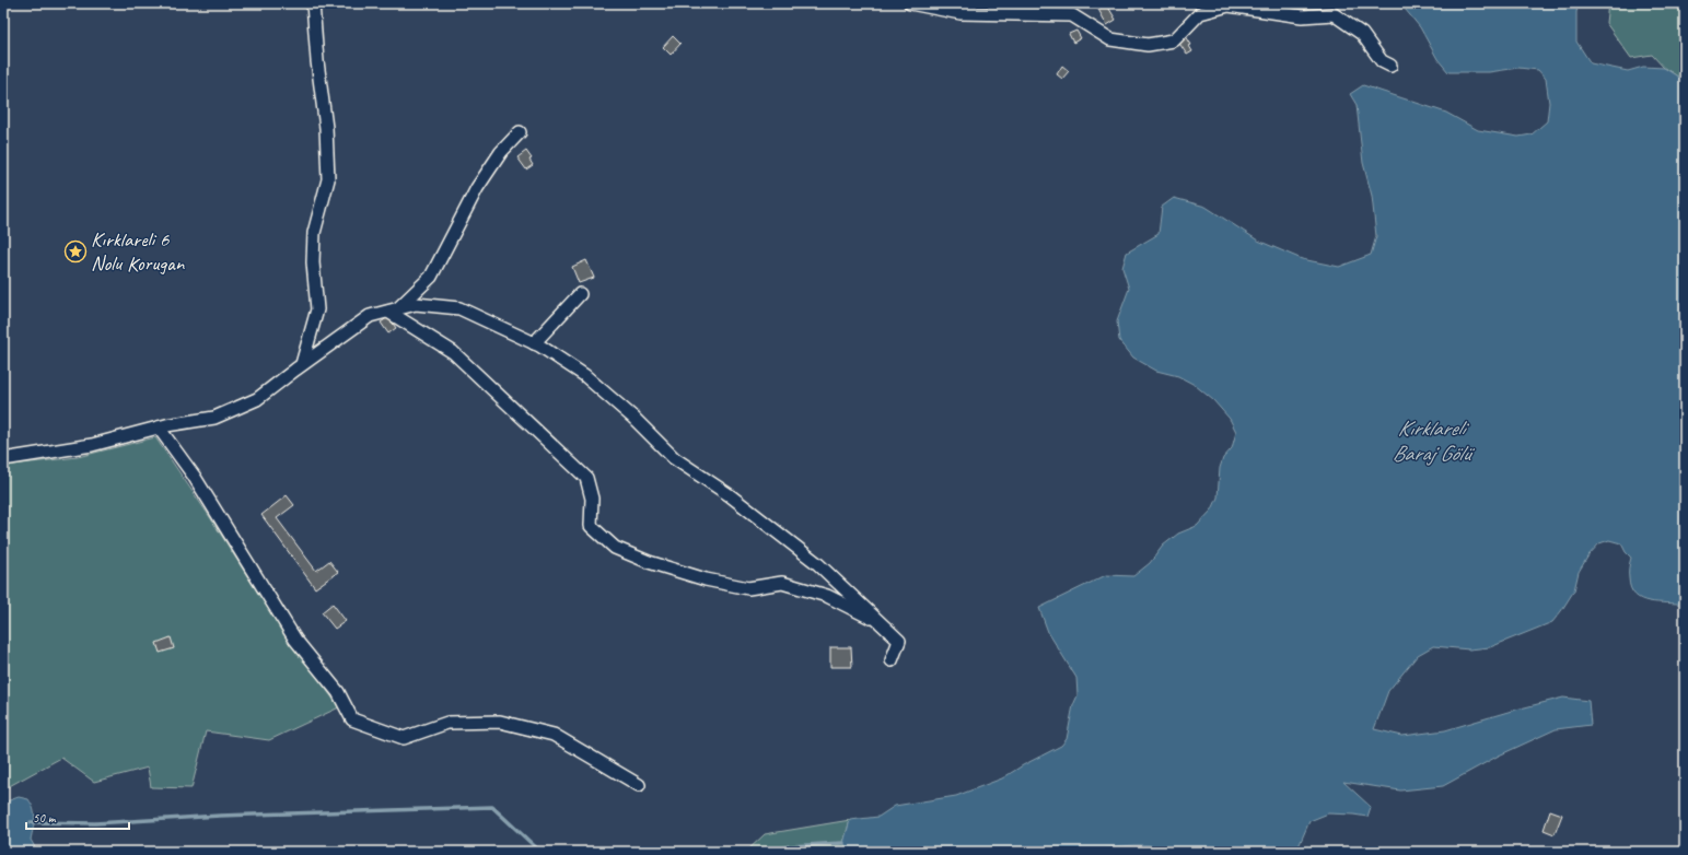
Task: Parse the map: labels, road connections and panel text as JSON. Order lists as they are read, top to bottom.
{
  "water": ["Kırklareli Baraj Gölü"],
  "places": {
    "place": ["Kırklareli 6 Nolu Korugan"]
  },
  "scale_bar": "50 m"
}
